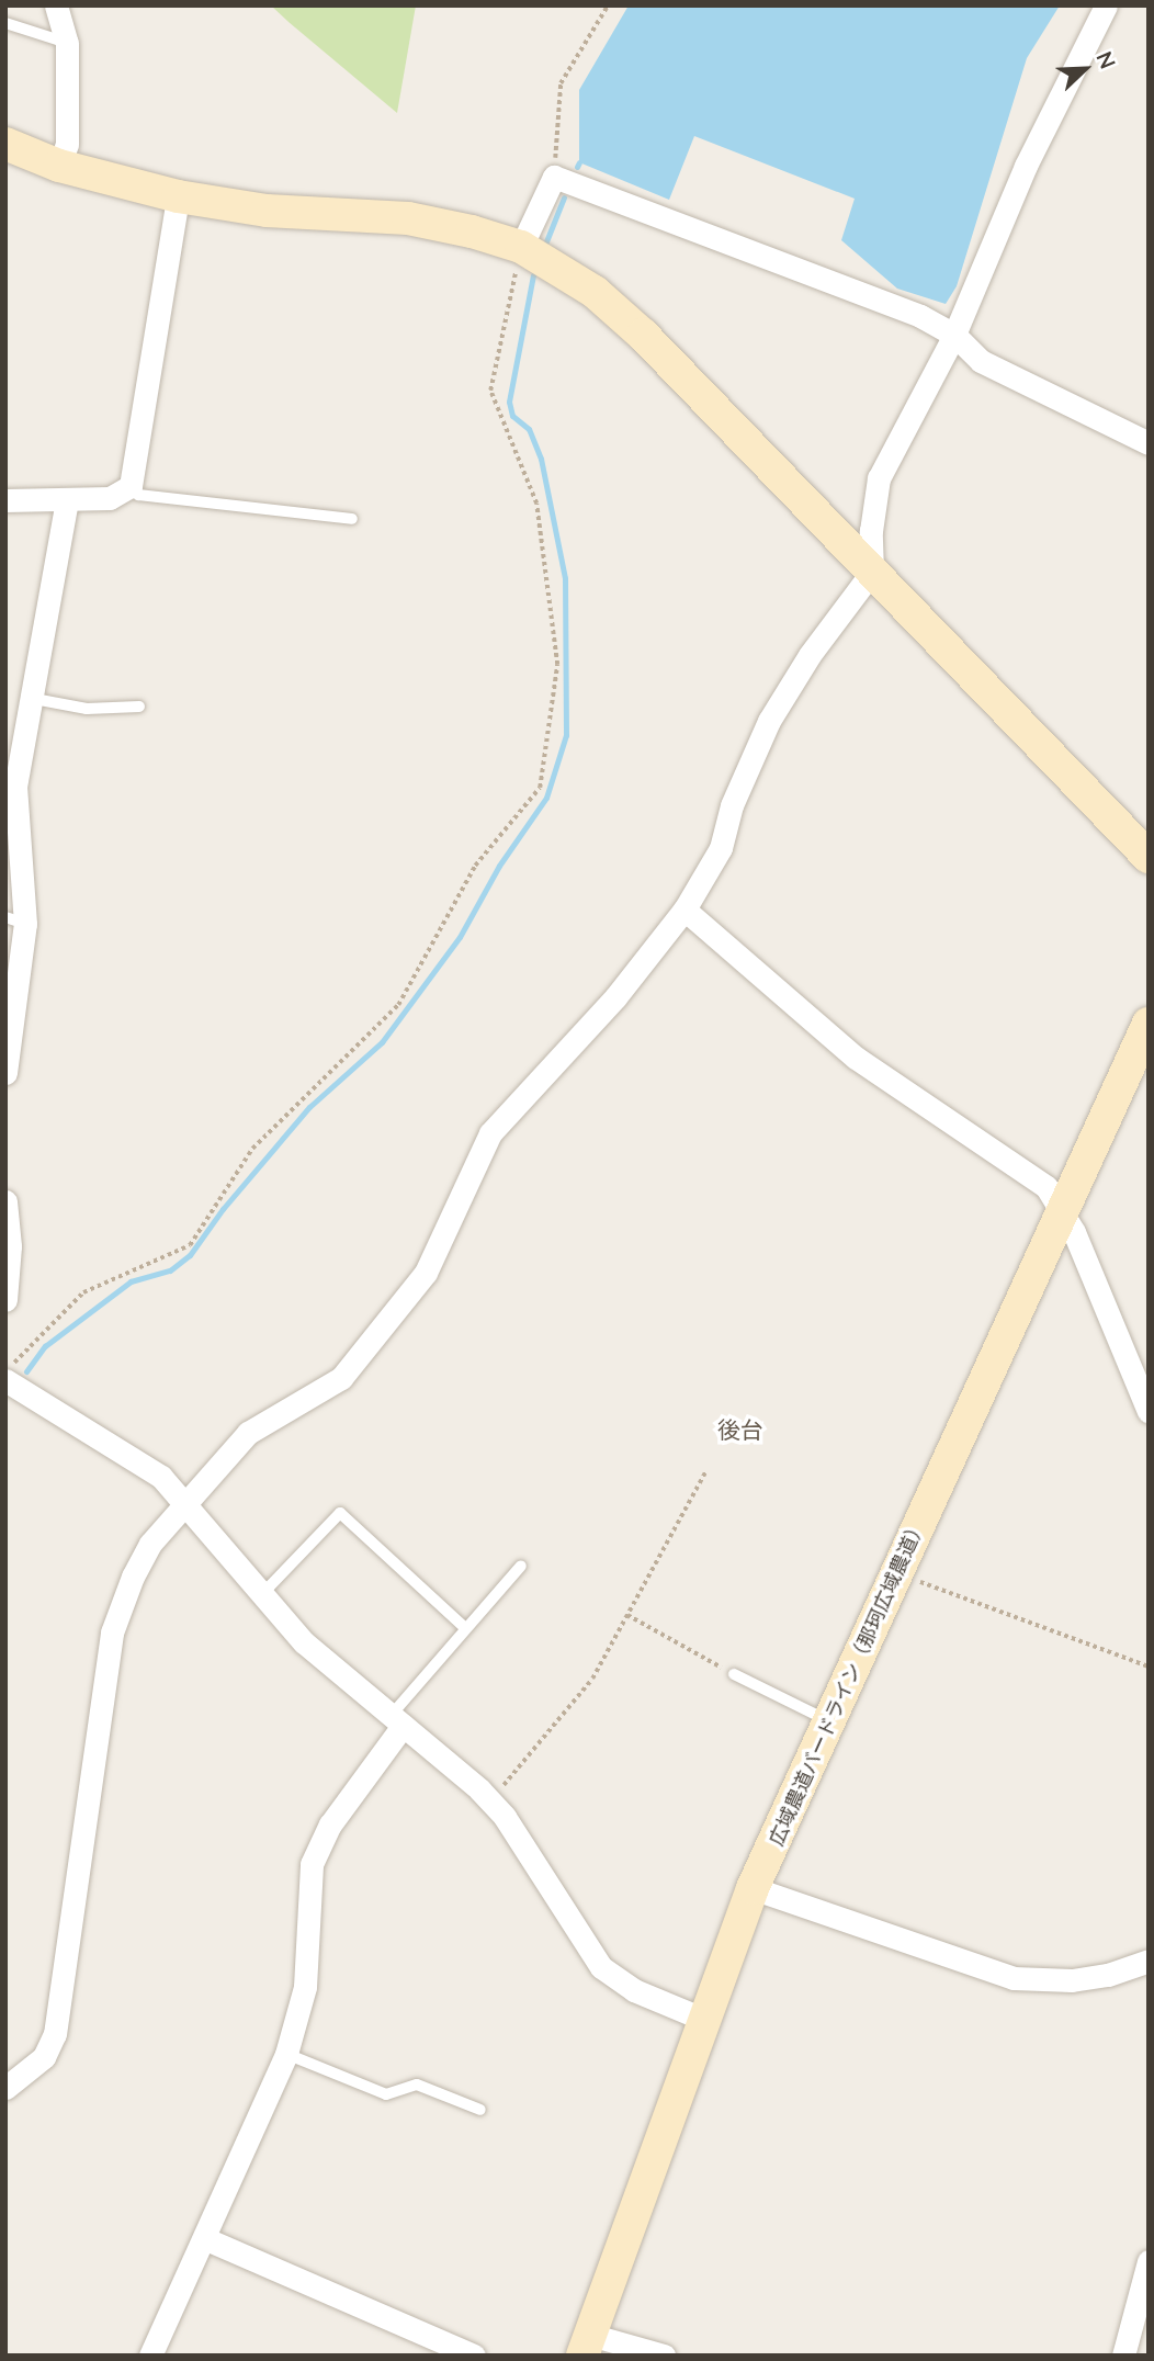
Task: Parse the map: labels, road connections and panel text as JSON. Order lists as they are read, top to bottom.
{
  "streets": {
    "street": ["広域農道バードライン（那珂広域農道）"]
  },
  "districts": ["後台"],
  "north": "top right"
}
